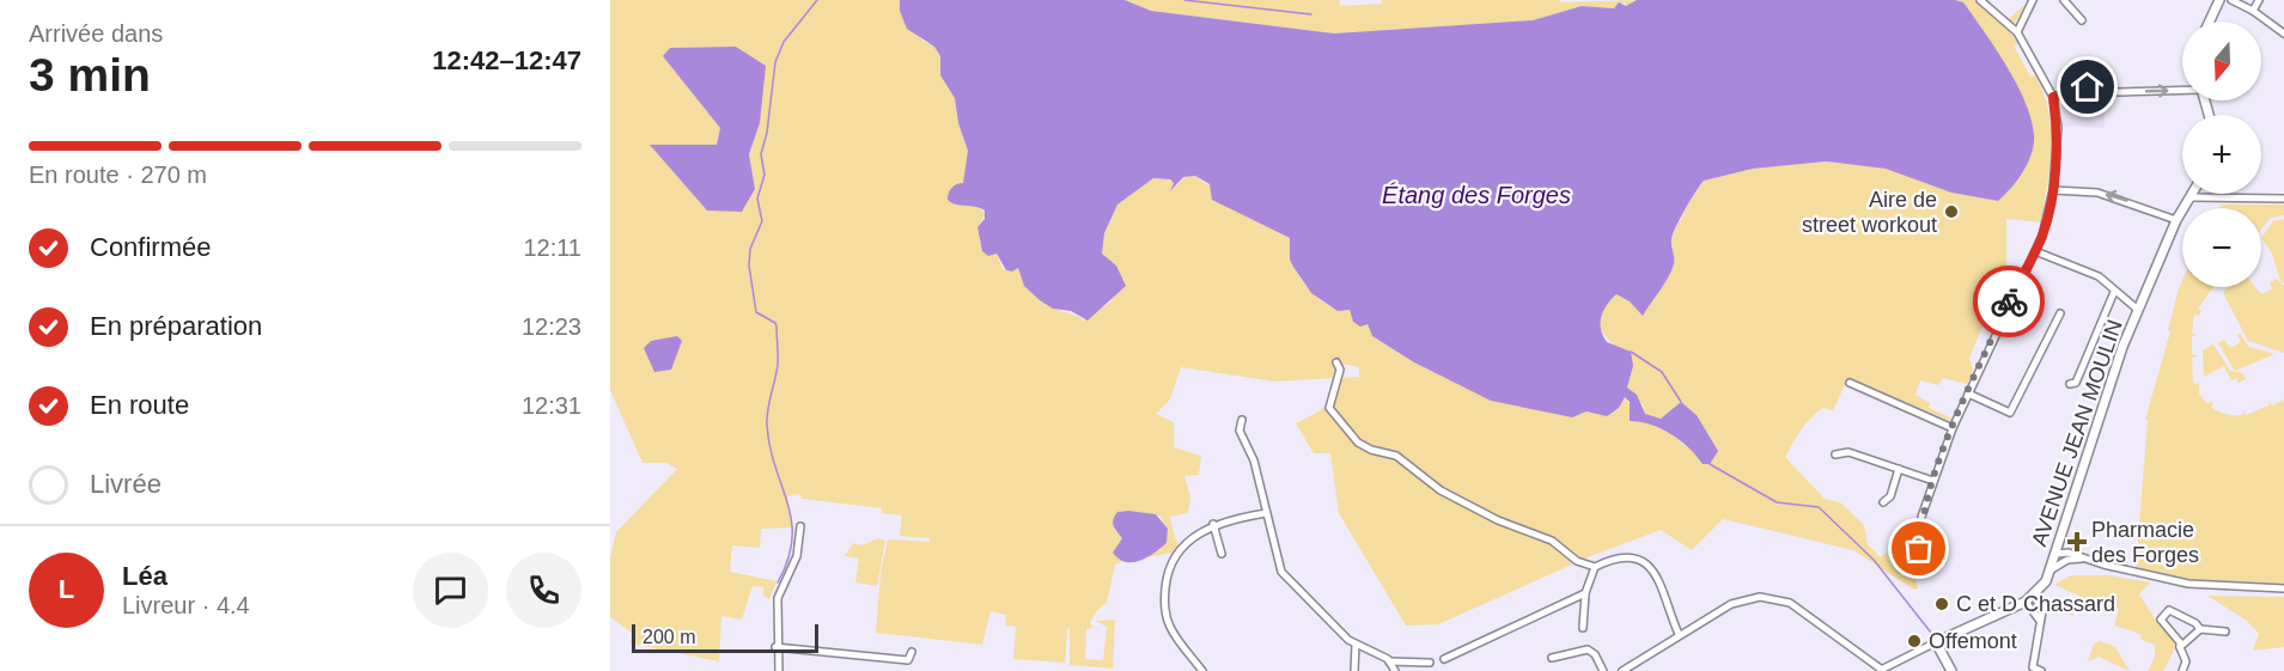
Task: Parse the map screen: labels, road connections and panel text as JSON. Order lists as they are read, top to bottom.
{
  "streets": {
    "main road": ["AVENUE JEAN MOULIN"]
  },
  "water": ["Étang des Forges"],
  "places": {
    "other": ["Aire de street workout", "C et D Chassard", "Offemont"],
    "health": ["Pharmacie des Forges"]
  },
  "scale_bar": "200 m",
  "north": "bottom",
  "page": {
    "heading": ["3 min", "Arrivée dans", "12:42–12:47"],
    "panel": ["Léa", "Livreur · 4.4"],
    "map_buttons": ["+", "−"],
    "bar": "En route · 270 m",
    "list": [
      ["Confirmée", "12:11"],
      ["En préparation", "12:23"],
      ["En route", "12:31"],
      "Livrée"
    ],
    "round": "L",
    "scale": "200 m"
  }
}
